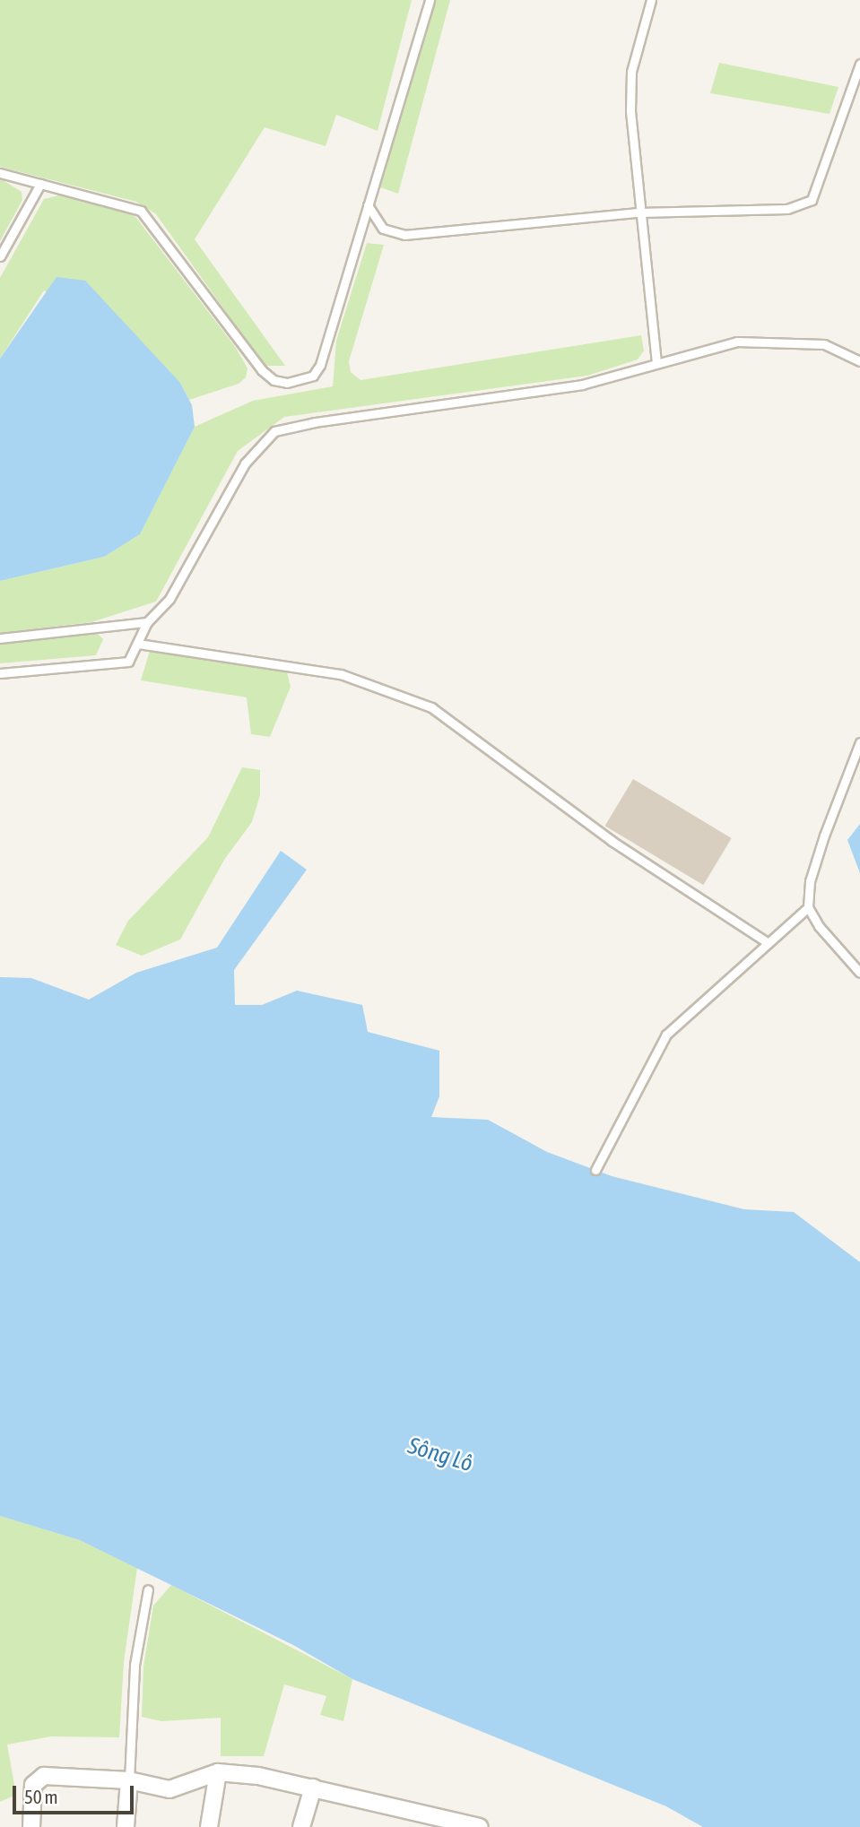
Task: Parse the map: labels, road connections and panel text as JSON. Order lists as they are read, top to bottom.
{
  "water": ["Sông Lô"],
  "scale_bar": "50 m"
}
